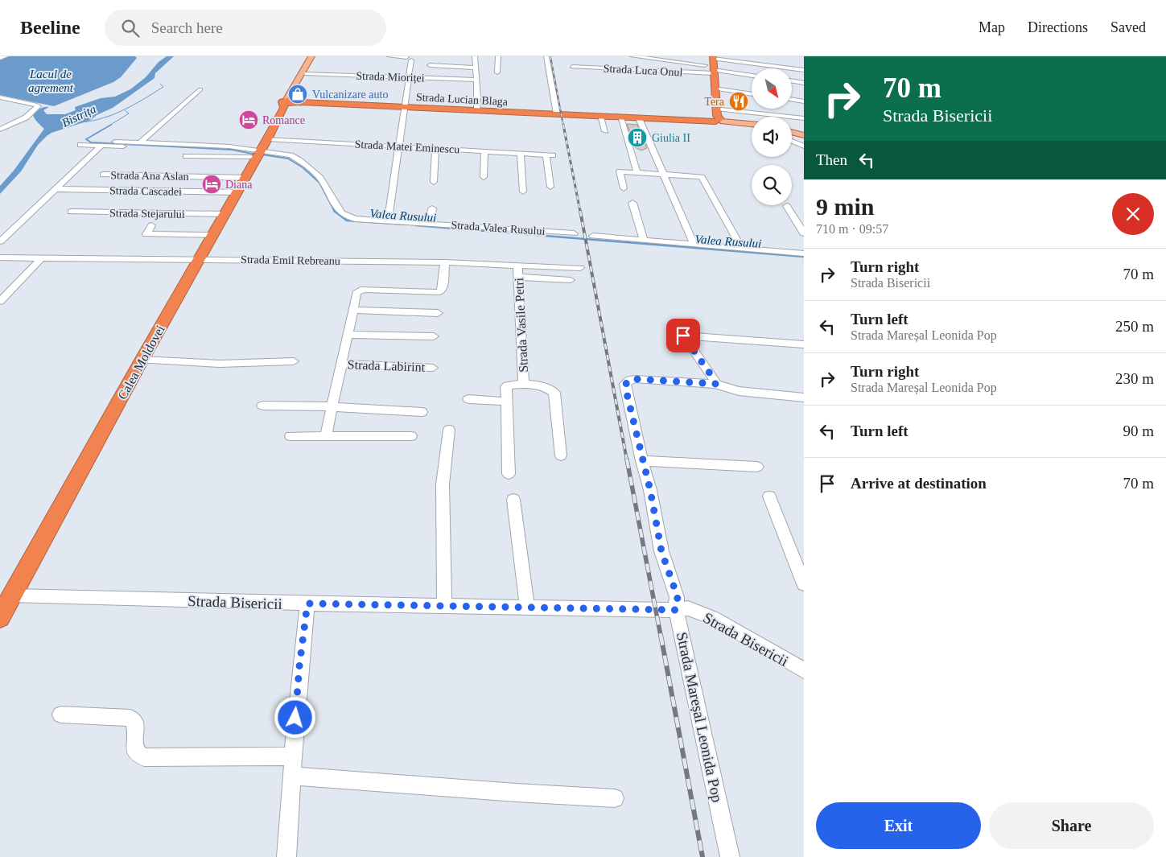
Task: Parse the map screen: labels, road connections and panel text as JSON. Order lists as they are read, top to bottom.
{
  "streets": {
    "highway": ["Strada Lucian Blaga", "Calea Moldovei"],
    "street": [
      "Strada Luca Onul",
      "Strada Mioriței",
      "Strada Matei Eminescu",
      "Strada Ana Aslan",
      "Strada Cascadei",
      "Strada Stejarului",
      "Strada Valea Rusului",
      "Strada Emil Rebreanu",
      "Strada Vasile Petri",
      "Strada Labirint",
      "Strada Bisericii",
      "Strada Mareșal Leonida Pop"
    ]
  },
  "crossings": [
    ["Strada Mioriței", "Calea Moldovei"],
    ["Strada Lucian Blaga", "Calea Moldovei"],
    ["Strada Matei Eminescu", "Calea Moldovei"],
    ["Strada Ana Aslan", "Calea Moldovei"],
    ["Strada Cascadei", "Strada Stejarului"],
    ["Strada Cascadei", "Calea Moldovei"],
    ["Strada Stejarului", "Calea Moldovei"],
    ["Strada Valea Rusului", "Calea Moldovei"],
    ["Strada Emil Rebreanu", "Strada Vasile Petri"],
    ["Strada Emil Rebreanu", "Calea Moldovei"],
    ["Strada Emil Rebreanu", "Strada Labirint"],
    ["Calea Moldovei", "Strada Bisericii"],
    ["Strada Bisericii", "Strada Mareșal Leonida Pop"]
  ],
  "water": ["Lacul de agrement", "Bistrița", "Valea Rusului"],
  "places": {
    "shop": ["Vulcanizare auto"],
    "restaurant": ["Tera"],
    "hotel": ["Romance", "Diana"],
    "building": ["Giulia II"]
  },
  "north": "bottom right",
  "page": {
    "header": "Beeline",
    "search": "Search here",
    "nav": ["Map", "Directions", "Saved"],
    "turn": ["70 m", "Strada Bisericii"],
    "then": "Then",
    "heading": ["9 min", "710 m · 09:57"],
    "list": [
      {
        "name": "Turn right",
        "note": "Strada Bisericii",
        "value": "70 m"
      },
      {
        "name": "Turn left",
        "note": "Strada Mareșal Leonida Pop",
        "value": "250 m"
      },
      {
        "name": "Turn right",
        "note": "Strada Mareșal Leonida Pop",
        "value": "230 m"
      },
      {
        "name": "Turn left",
        "value": "90 m"
      },
      {
        "name": "Arrive at destination",
        "value": "70 m"
      }
    ],
    "buttons": ["Exit", "Share"]
  }
}
